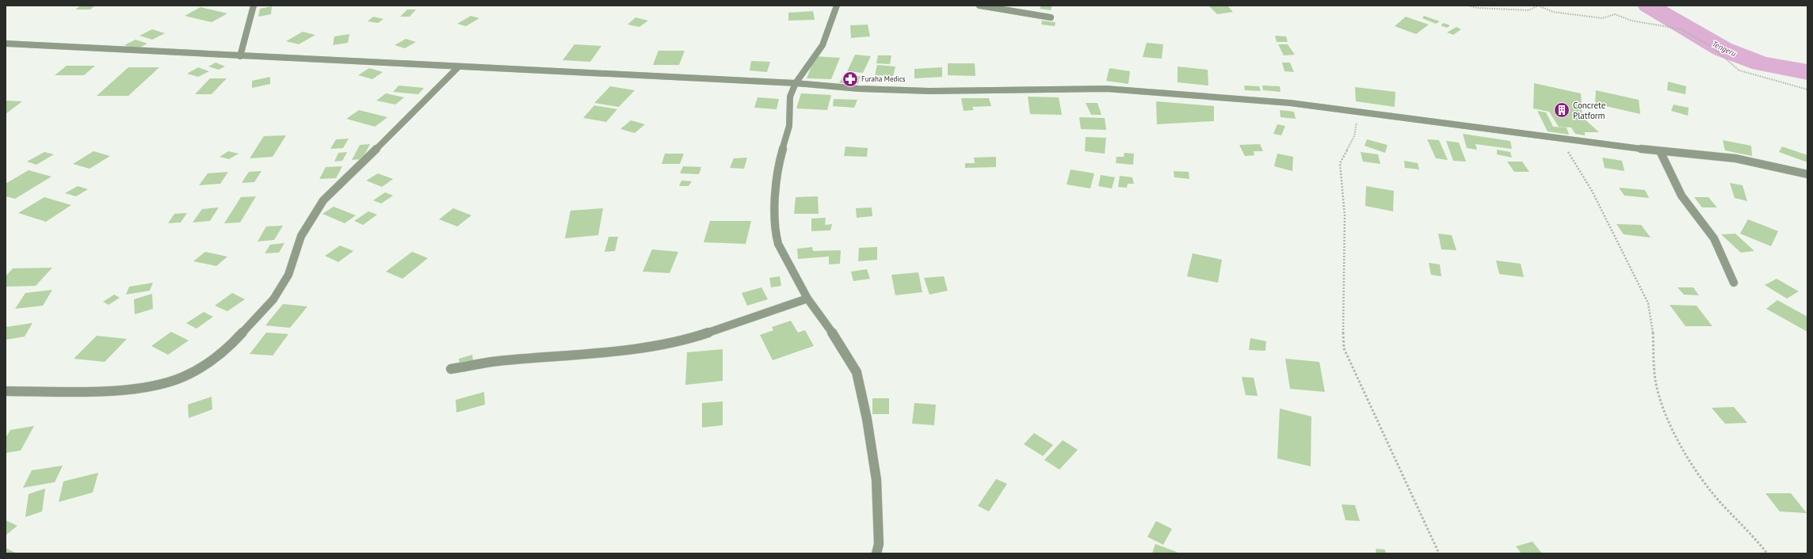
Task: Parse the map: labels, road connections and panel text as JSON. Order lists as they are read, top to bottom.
{
  "water": ["Tengeru"],
  "places": {
    "pharmacy": ["Furaha Medics"],
    "building": ["Concrete Platform"]
  }
}
